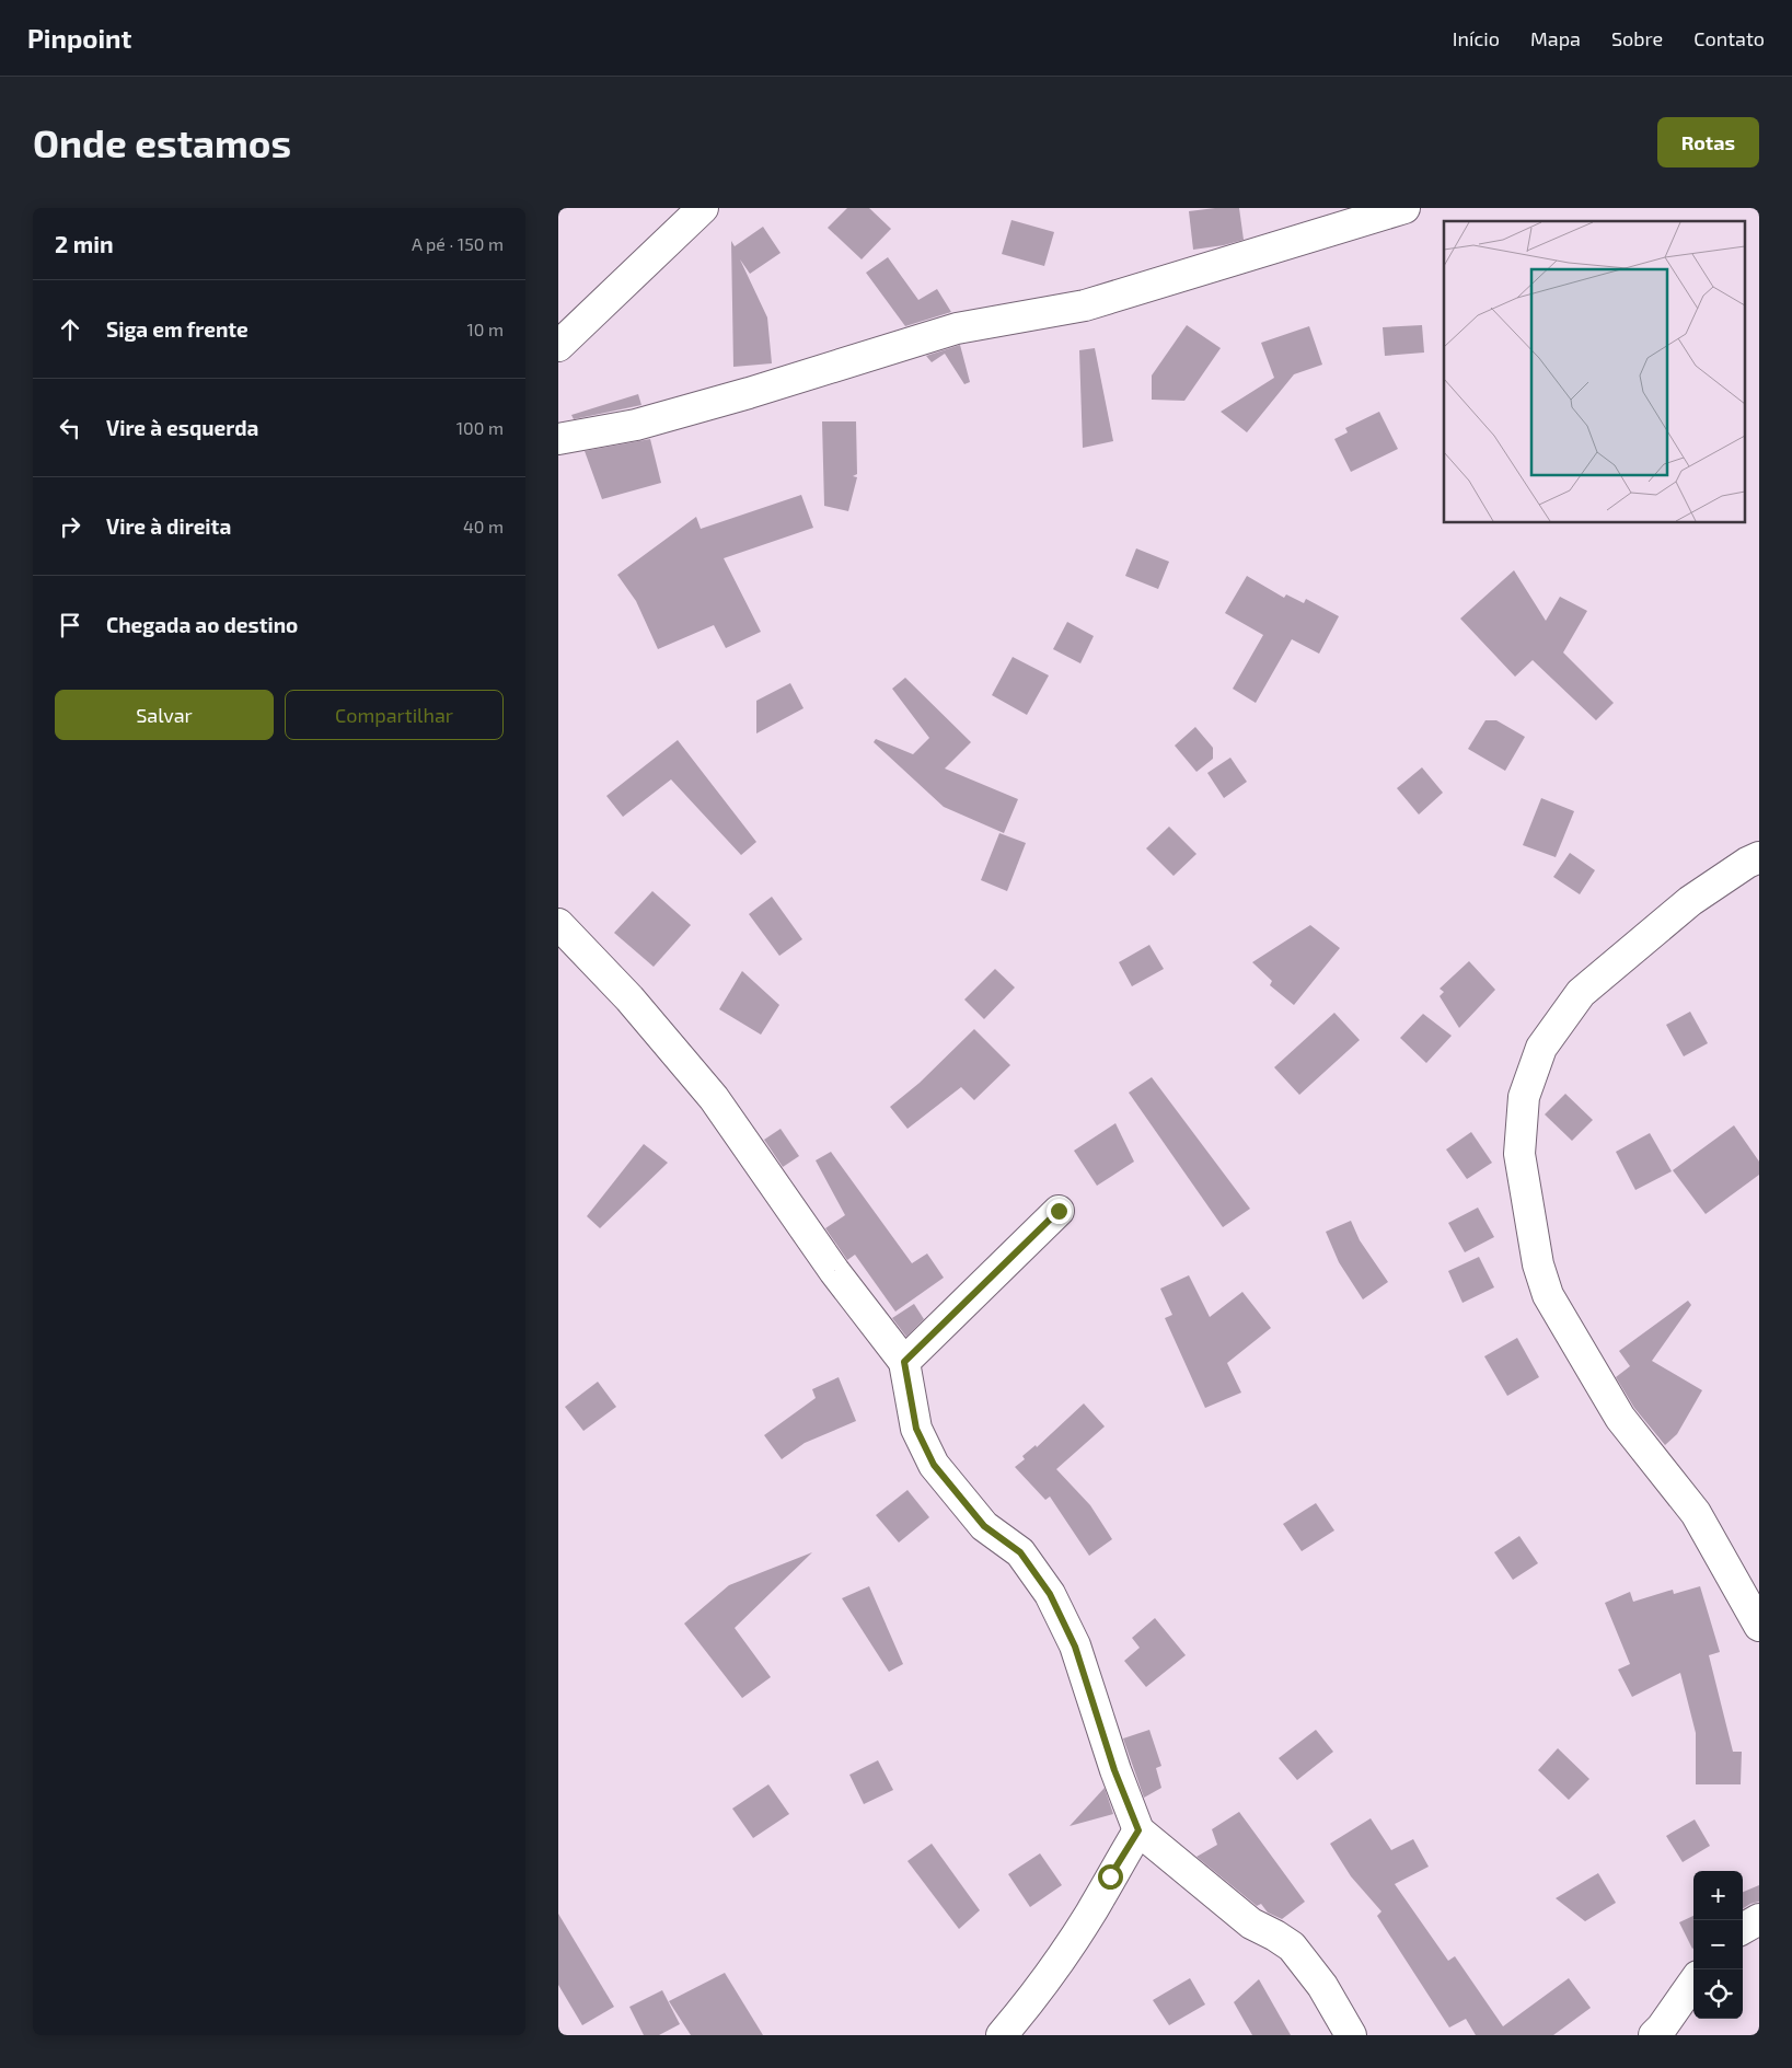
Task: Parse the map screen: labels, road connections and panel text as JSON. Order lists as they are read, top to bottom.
{
  "page": {
    "header": "Pinpoint",
    "nav": [
      "Início",
      "Mapa",
      "Sobre",
      "Contato"
    ],
    "buttons": [
      "Rotas",
      ["Salvar", "Compartilhar"]
    ],
    "title": "Onde estamos",
    "heading": ["2 min", "A pé · 150 m"],
    "list": [
      ["Siga em frente", "10 m"],
      ["Vire à esquerda", "100 m"],
      ["Vire à direita", "40 m"],
      "Chegada ao destino"
    ],
    "map_buttons": ["+", "−"]
  }
}
